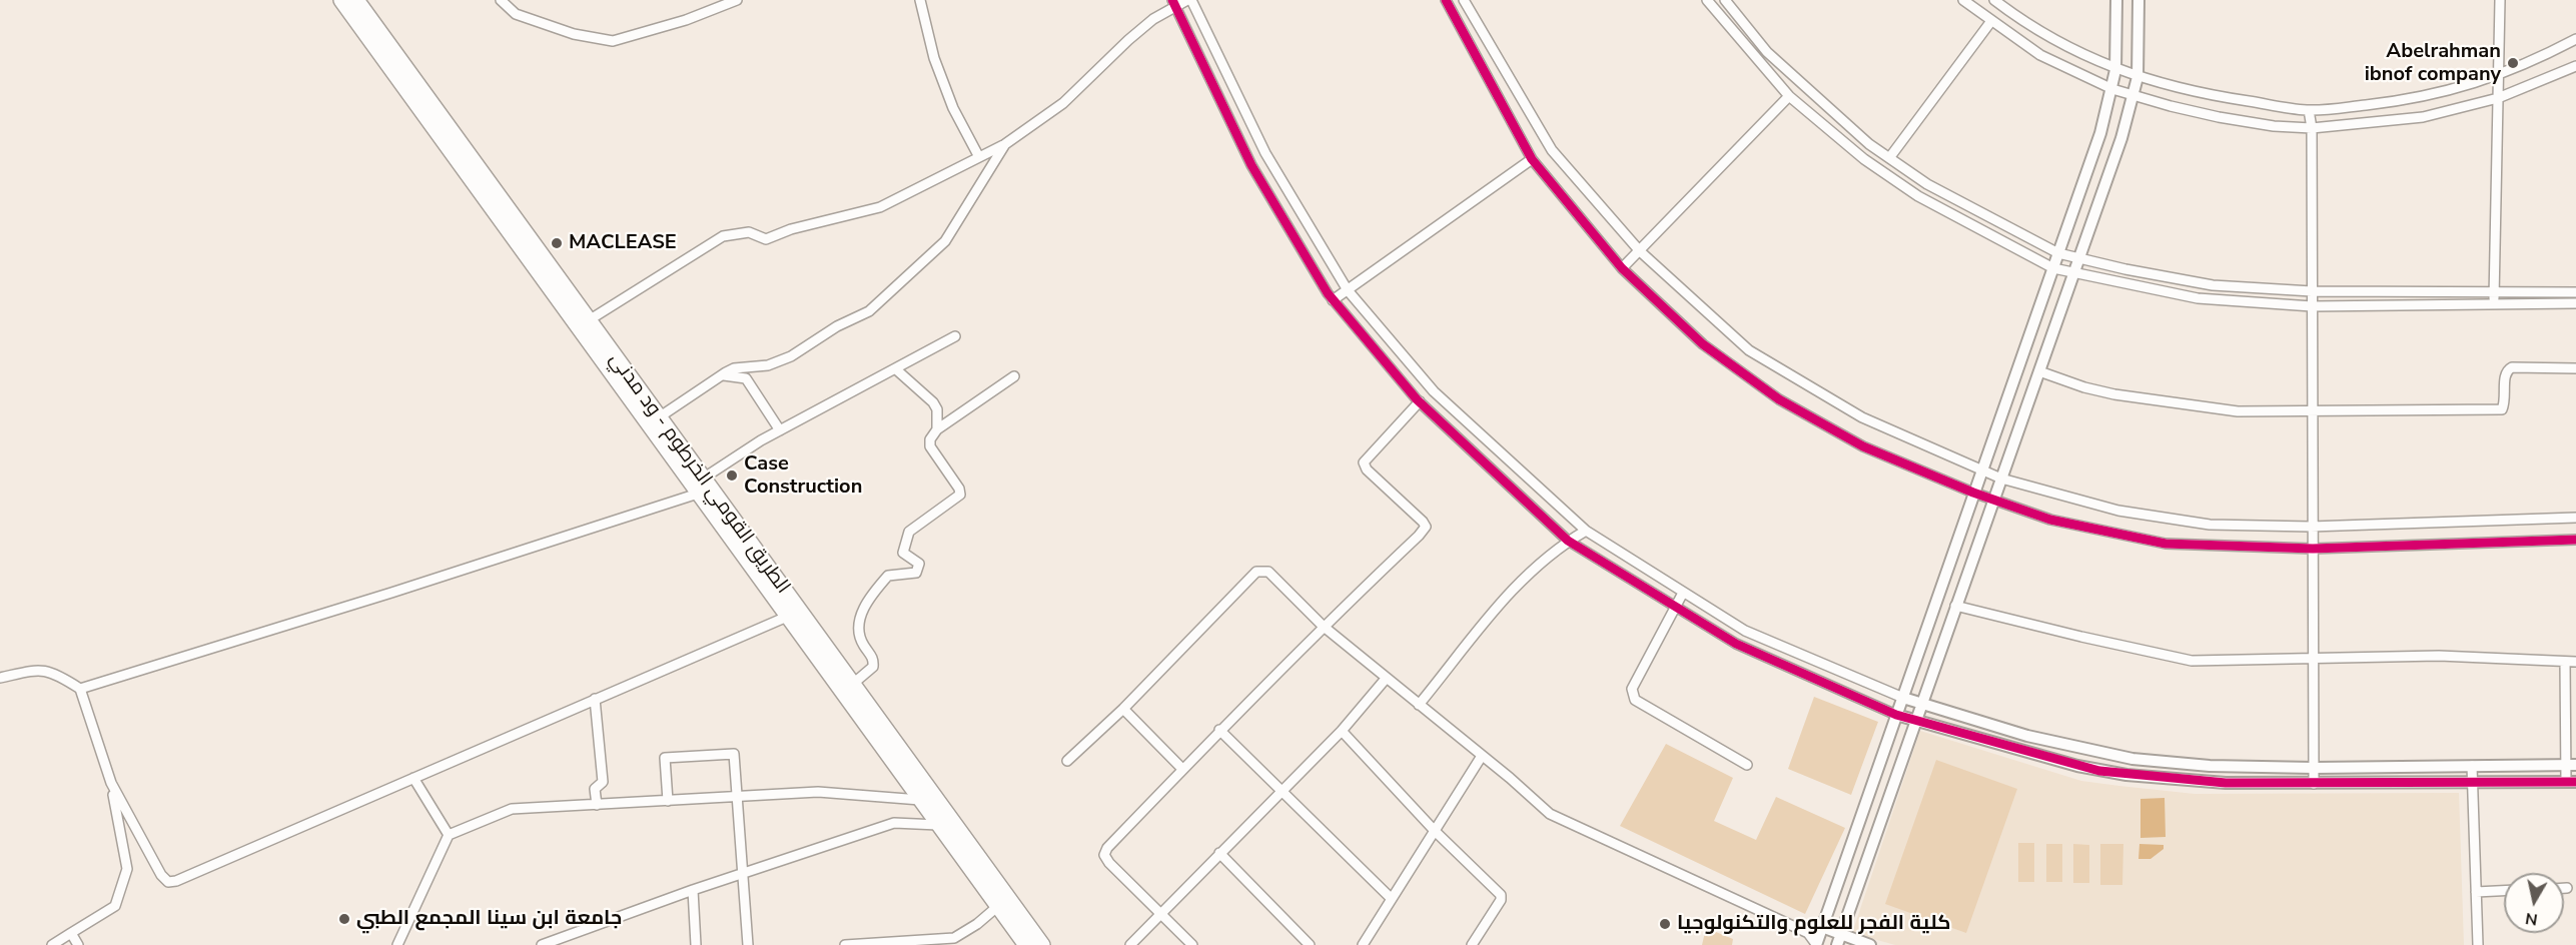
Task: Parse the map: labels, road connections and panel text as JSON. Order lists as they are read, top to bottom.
{
  "streets": {
    "highway": ["الطريق القومي الخرطوم - ود مدني"]
  },
  "places": [
    "Abelrahman ibnof company",
    "MACLEASE",
    "Case Construction",
    "جامعة ابن سينا المجمع الطبي",
    "كلية الفجر للعلوم والتكنولوجيا"
  ],
  "north": "bottom"
}
